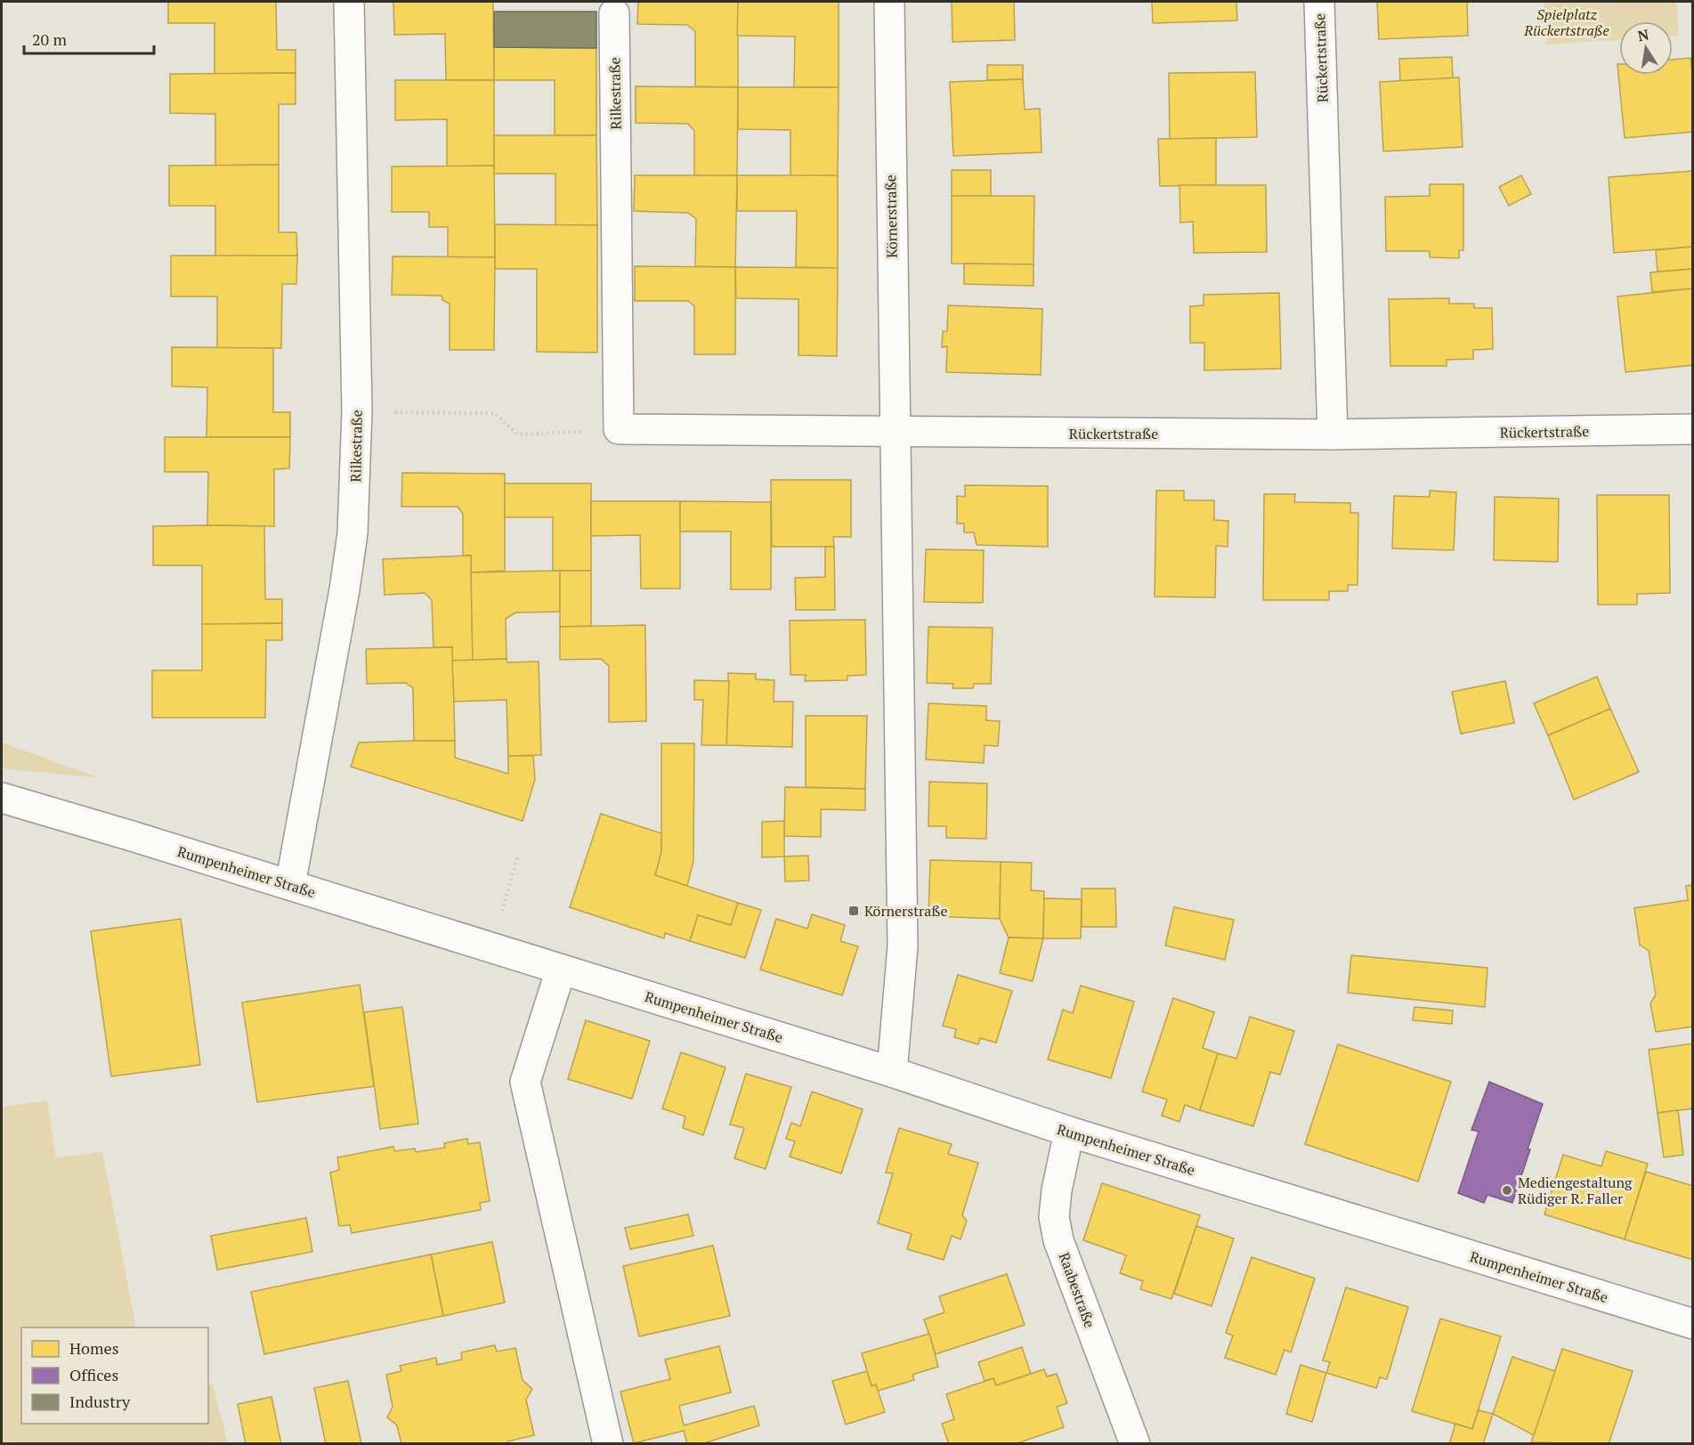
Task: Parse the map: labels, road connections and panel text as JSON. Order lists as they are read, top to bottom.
{
  "streets": {
    "street": [
      "Rückertstraße",
      "Rilkestraße",
      "Körnerstraße",
      "Rumpenheimer Straße",
      "Raabestraße"
    ]
  },
  "crossings": [
    ["Rückertstraße", "Körnerstraße"],
    ["Rilkestraße", "Rumpenheimer Straße"],
    ["Körnerstraße", "Rumpenheimer Straße"],
    ["Rumpenheimer Straße", "Raabestraße"]
  ],
  "parks": ["Spielplatz Rückertstraße"],
  "places": {
    "transit": ["Körnerstraße"],
    "other": ["Mediengestaltung Rüdiger R. Faller"]
  },
  "legend": ["Homes", "Offices", "Industry"],
  "scale_bar": "20 m",
  "north": "top"
}
